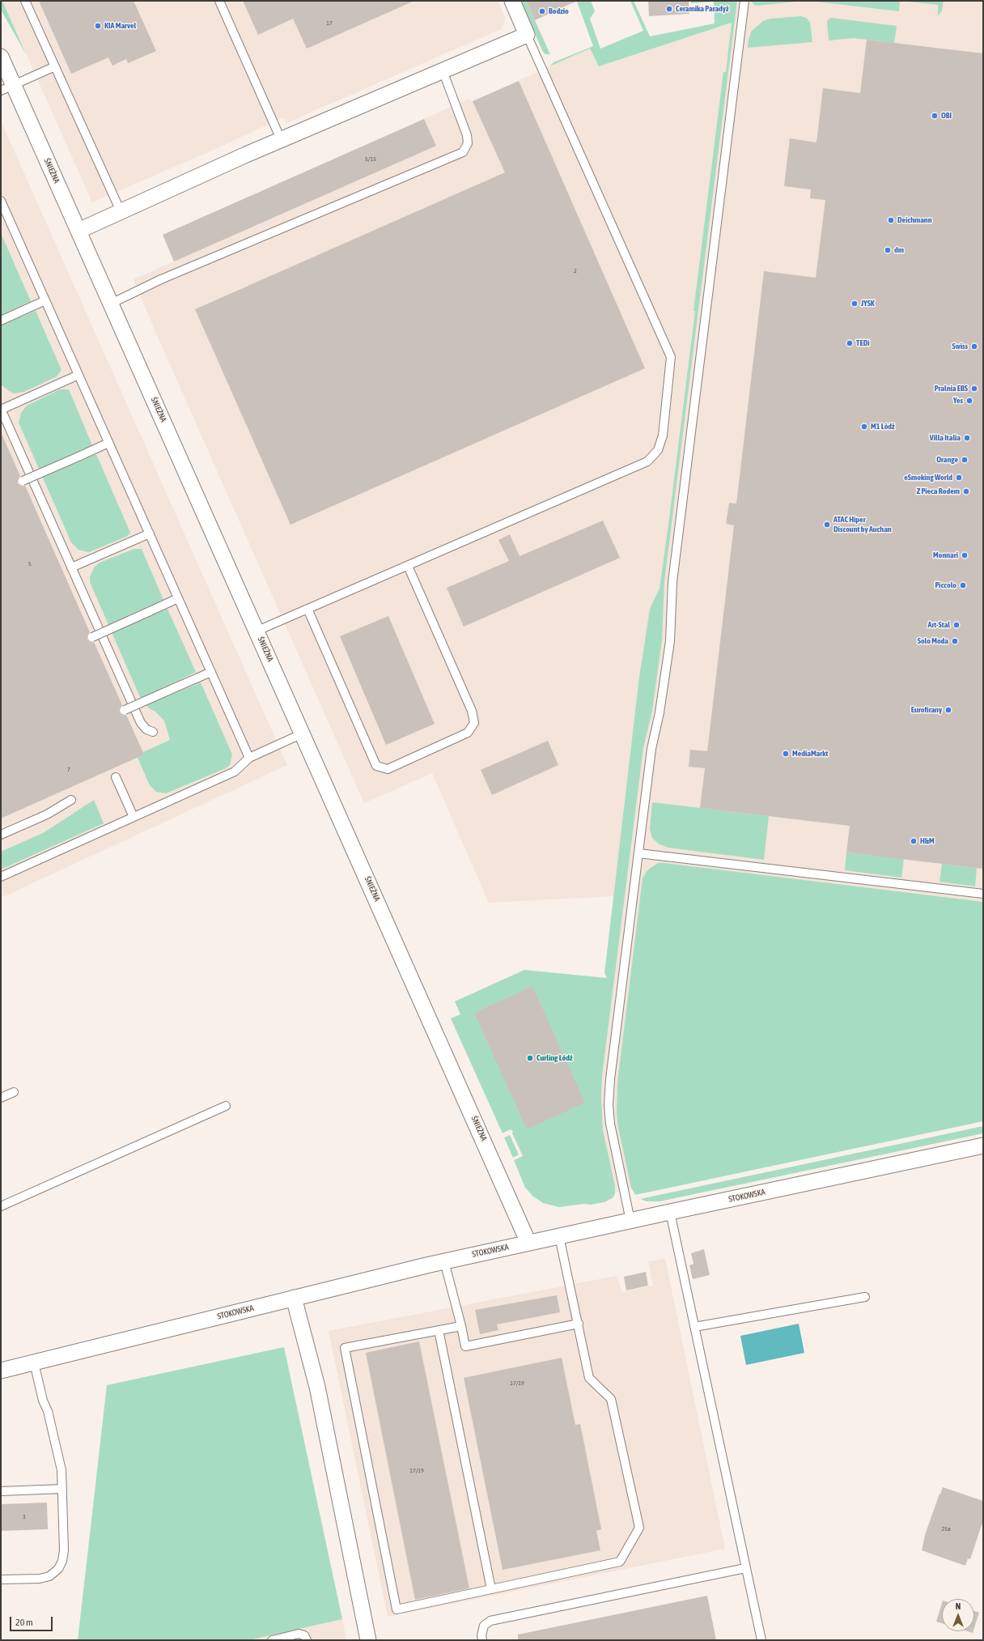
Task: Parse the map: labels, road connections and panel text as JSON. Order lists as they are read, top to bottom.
{
  "streets": {
    "street": ["ŚNIEŻNA", "STOKOWSKA"]
  },
  "crossings": [
    ["ŚNIEŻNA", "STOKOWSKA"]
  ],
  "places": [
    "Ceramika Paradyż",
    "Bodzio",
    "KIA Marvel",
    "OBI",
    "Deichmann",
    "dm",
    "JYSK",
    "TEDi",
    "Swiss",
    "Pralnia EBS",
    "Yes",
    "M1 Łódź",
    "Villa Italia",
    "Orange",
    "eSmoking World",
    "Z Pieca Rodem",
    "ATAC Hiper Discount by Auchan",
    "Monnari",
    "Piccolo",
    "Art-Stal",
    "Solo Moda",
    "Eurofirany",
    "MediaMarkt",
    "H&M",
    "Curling Łódź"
  ],
  "house_numbers": [
    "17",
    "5/15",
    "2",
    "5",
    "7",
    "17/19",
    "17/19",
    "3",
    "25a"
  ],
  "scale_bar": "20 m",
  "north": "top"
}
